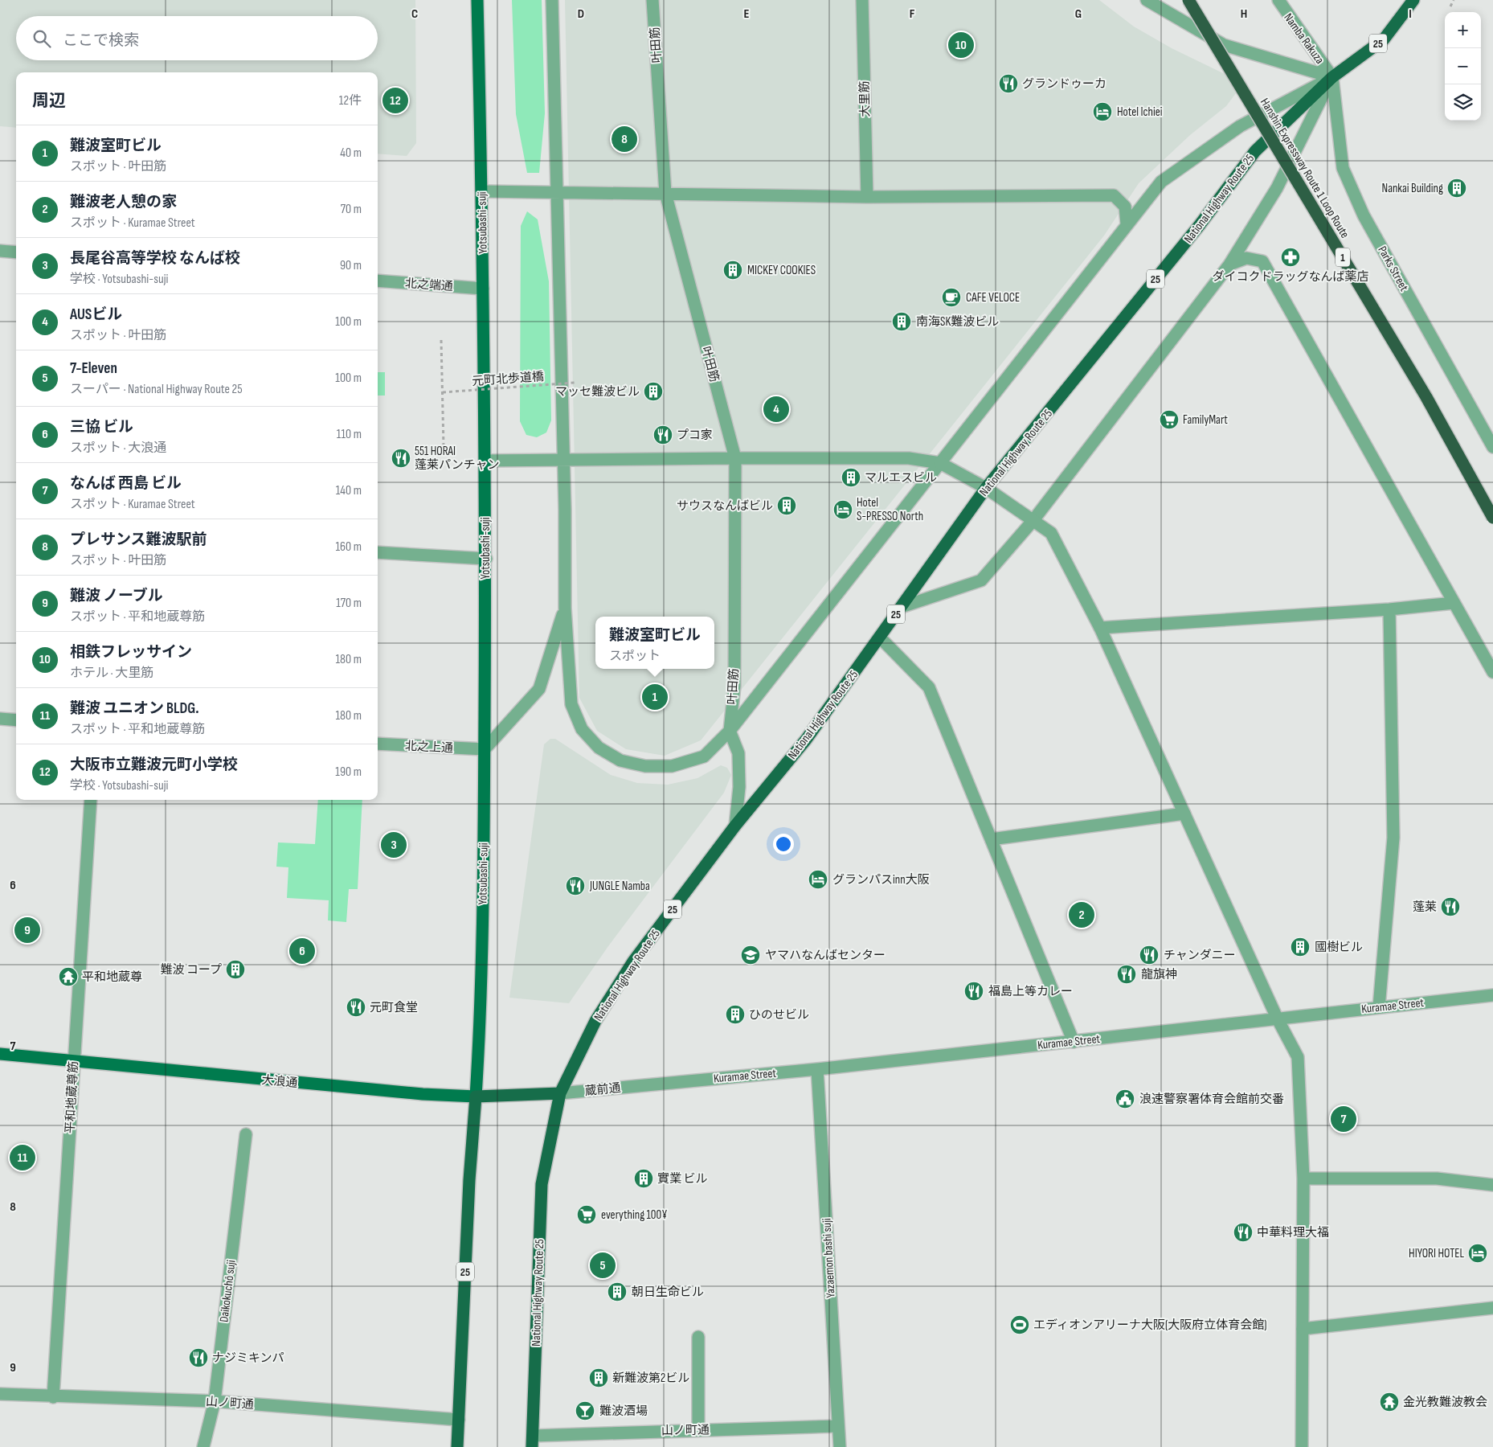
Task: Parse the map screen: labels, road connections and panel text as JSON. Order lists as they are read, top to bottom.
{
  "streets": {
    "highway": [
      "25",
      "Hanshin Expressway Route 1 Loop Route",
      "National Highway Route 25",
      "1",
      "大浪通"
    ],
    "main road": ["Yotsubashi-suji"],
    "street": [
      "Namba Rakuza",
      "叶田筋",
      "大里筋",
      "Parks Street",
      "北之端通",
      "北之上通",
      "Kuramae Street",
      "蔵前通",
      "平和地蔵尊筋",
      "Yazaemon bashi suji",
      "Daikokuchō suji",
      "山ノ町通"
    ],
    "path": ["元町北歩道橋"]
  },
  "crossings": [
    ["Namba Rakuza", "25"],
    ["Namba Rakuza", "National Highway Route 25"],
    ["Namba Rakuza", "Parks Street"],
    ["25", "National Highway Route 25"],
    ["25", "Yotsubashi-suji"],
    ["25", "Parks Street"],
    ["25", "大浪通"],
    ["25", "山ノ町通"],
    ["National Highway Route 25", "Parks Street"],
    ["National Highway Route 25", "大浪通"],
    ["National Highway Route 25", "蔵前通"],
    ["National Highway Route 25", "山ノ町通"],
    ["Yotsubashi-suji", "北之端通"],
    ["Yotsubashi-suji", "北之上通"],
    ["Yotsubashi-suji", "大浪通"],
    ["Kuramae Street", "蔵前通"],
    ["Kuramae Street", "Yazaemon bashi suji"],
    ["大浪通", "蔵前通"],
    ["大浪通", "平和地蔵尊筋"],
    ["蔵前通", "Yazaemon bashi suji"],
    ["平和地蔵尊筋", "山ノ町通"],
    ["Yazaemon bashi suji", "山ノ町通"],
    ["Daikokuchō suji", "山ノ町通"]
  ],
  "places": {
    "restaurant": [
      "グランドゥーカ",
      "プコ家",
      "551 HORAI 蓬莱パンチャン",
      "JUNGLE Namba",
      "蓬莱",
      "チャンダニー",
      "龍旗神",
      "福島上等カレー",
      "元町食堂",
      "中華料理大福",
      "ナジミキンパ"
    ],
    "hotel": [
      "Hotel Ichiei",
      "Hotel S-PRESSO North",
      "グランパスinn大阪",
      "HIYORI HOTEL"
    ],
    "building": [
      "Nankai Building",
      "MICKEY COOKIES",
      "南海SK難波ビル",
      "マッセ難波ビル",
      "マルエスビル",
      "サウスなんばビル",
      "國樹ビル",
      "難波 コープ",
      "ひのせビル",
      "實業 ビル",
      "朝日生命ビル",
      "新難波第2ビル"
    ],
    "pharmacy": ["ダイコクドラッグなんば薬店"],
    "cafe": ["CAFE VELOCE"],
    "supermarket": ["FamilyMart", "everything 100¥"],
    "school or university": ["ヤマハなんばセンター"],
    "temple": ["平和地蔵尊", "金光教難波教会"],
    "public building": ["浪速警察署体育会館前交番"],
    "sports": ["エディオンアリーナ大阪(大阪府立体育会館)"],
    "bar": ["難波酒場"]
  },
  "page": {
    "map_buttons": ["+", "−"],
    "search": "ここで検索",
    "pins": [
      "10",
      "12",
      "8",
      "4",
      "1",
      "3",
      "2",
      "9",
      "6",
      "7",
      "11",
      "5"
    ],
    "heading": ["周辺", "12件"],
    "list": [
      {
        "mark": "1",
        "name": "難波室町ビル",
        "note": "スポット · 叶田筋",
        "value": "40 m"
      },
      {
        "mark": "2",
        "name": "難波老人憩の家",
        "note": "スポット · Kuramae Street",
        "value": "70 m"
      },
      {
        "mark": "3",
        "name": "長尾谷高等学校 なんば校",
        "note": "学校 · Yotsubashi-suji",
        "value": "90 m"
      },
      {
        "mark": "4",
        "name": "AUSビル",
        "note": "スポット · 叶田筋",
        "value": "100 m"
      },
      {
        "mark": "5",
        "name": "7-Eleven",
        "note": "スーパー · National Highway Route 25",
        "value": "100 m"
      },
      {
        "mark": "6",
        "name": "三協 ビル",
        "note": "スポット · 大浪通",
        "value": "110 m"
      },
      {
        "mark": "7",
        "name": "なんば 西島 ビル",
        "note": "スポット · Kuramae Street",
        "value": "140 m"
      },
      {
        "mark": "8",
        "name": "プレサンス難波駅前",
        "note": "スポット · 叶田筋",
        "value": "160 m"
      },
      {
        "mark": "9",
        "name": "難波 ノーブル",
        "note": "スポット · 平和地蔵尊筋",
        "value": "170 m"
      },
      {
        "mark": "10",
        "name": "相鉄フレッサイン",
        "note": "ホテル · 大里筋",
        "value": "180 m"
      },
      {
        "mark": "11",
        "name": "難波 ユニオン BLDG.",
        "note": "スポット · 平和地蔵尊筋",
        "value": "180 m"
      },
      {
        "mark": "12",
        "name": "大阪市立難波元町小学校",
        "note": "学校 · Yotsubashi-suji",
        "value": "190 m"
      }
    ],
    "popup": ["難波室町ビル", "スポット"]
  },
  "grid": {
    "columns": [
      "C",
      "D",
      "E",
      "F",
      "G",
      "H",
      "I"
    ],
    "rows": [
      "6",
      "7",
      "8",
      "9"
    ]
  }
}
